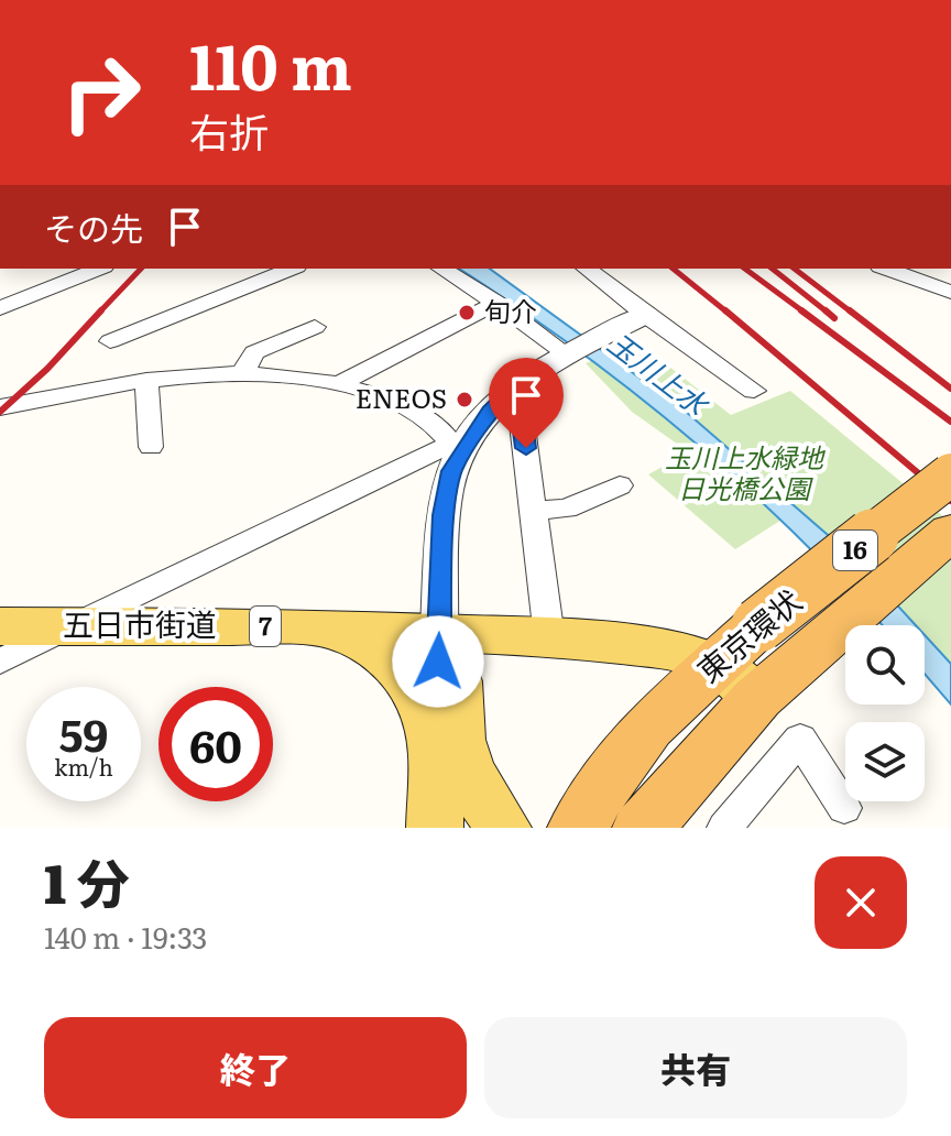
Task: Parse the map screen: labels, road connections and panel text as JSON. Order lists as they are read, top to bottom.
{
  "streets": {
    "highway": ["16", "東京環状"],
    "main road": ["五日市街道", "7"]
  },
  "crossings": [
    ["五日市街道", "東京環状"]
  ],
  "water": ["玉川上水"],
  "parks": ["玉川上水緑地 日光橋公園"],
  "places": ["旬介", "ENEOS"],
  "page": {
    "turn": ["110 m", "右折"],
    "then": "その先",
    "speed": "59 km/h",
    "limit": "60",
    "heading": ["1 分", "140 m · 19:33"],
    "buttons": ["終了", "共有"]
  }
}
